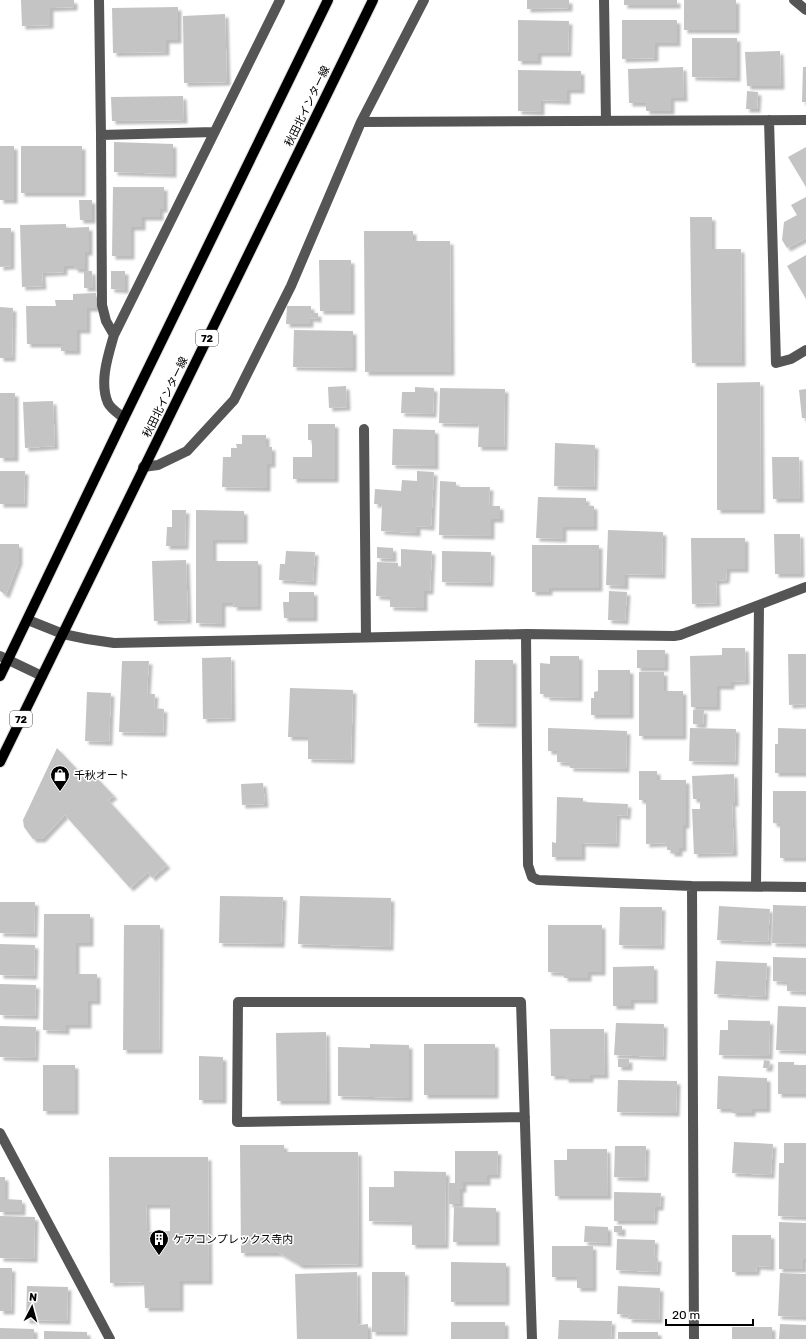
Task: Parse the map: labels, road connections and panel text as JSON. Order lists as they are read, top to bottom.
{
  "streets": {
    "main road": ["秋田北インター線", "72"]
  },
  "places": {
    "shop": ["千秋オート"],
    "building": ["ケアコンプレックス寺内"]
  },
  "scale_bar": "20 m",
  "north": "top"
}
